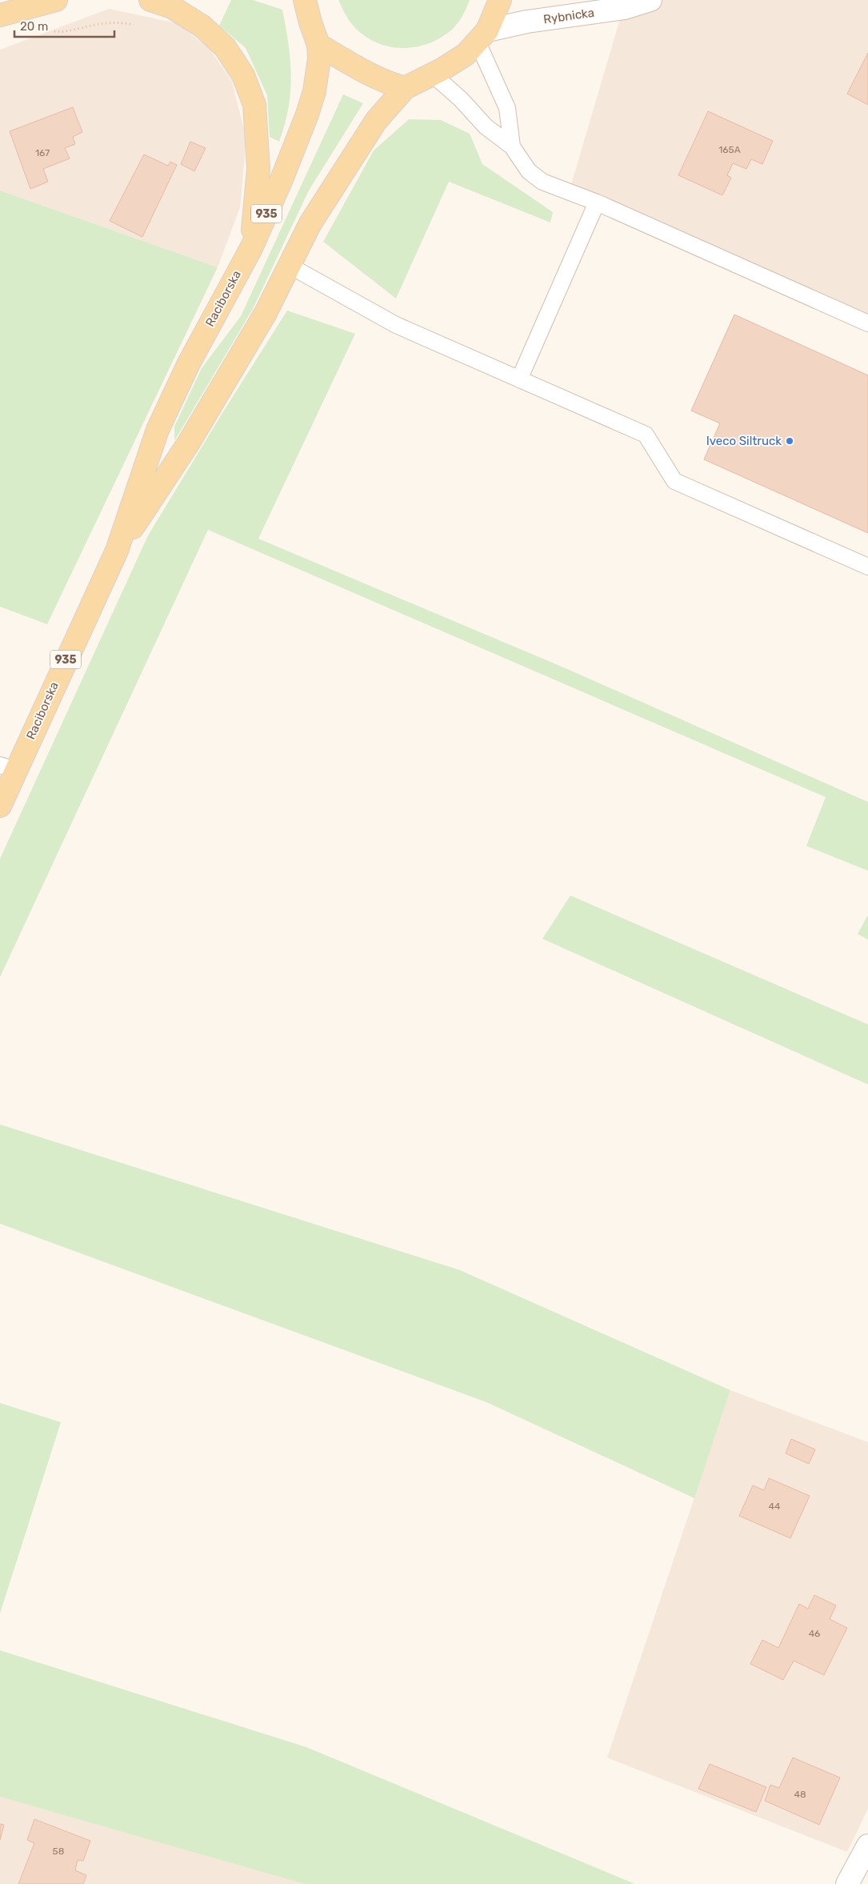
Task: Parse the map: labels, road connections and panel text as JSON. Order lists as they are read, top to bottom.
{
  "streets": {
    "main road": ["935", "Raciborska"],
    "street": ["Rybnicka"]
  },
  "crossings": [
    ["Rybnicka", "935"],
    ["935", "Raciborska"]
  ],
  "places": ["Iveco Siltruck"],
  "house_numbers": [
    "165A",
    "167",
    "44",
    "46",
    "48",
    "58"
  ],
  "scale_bar": "20 m"
}
